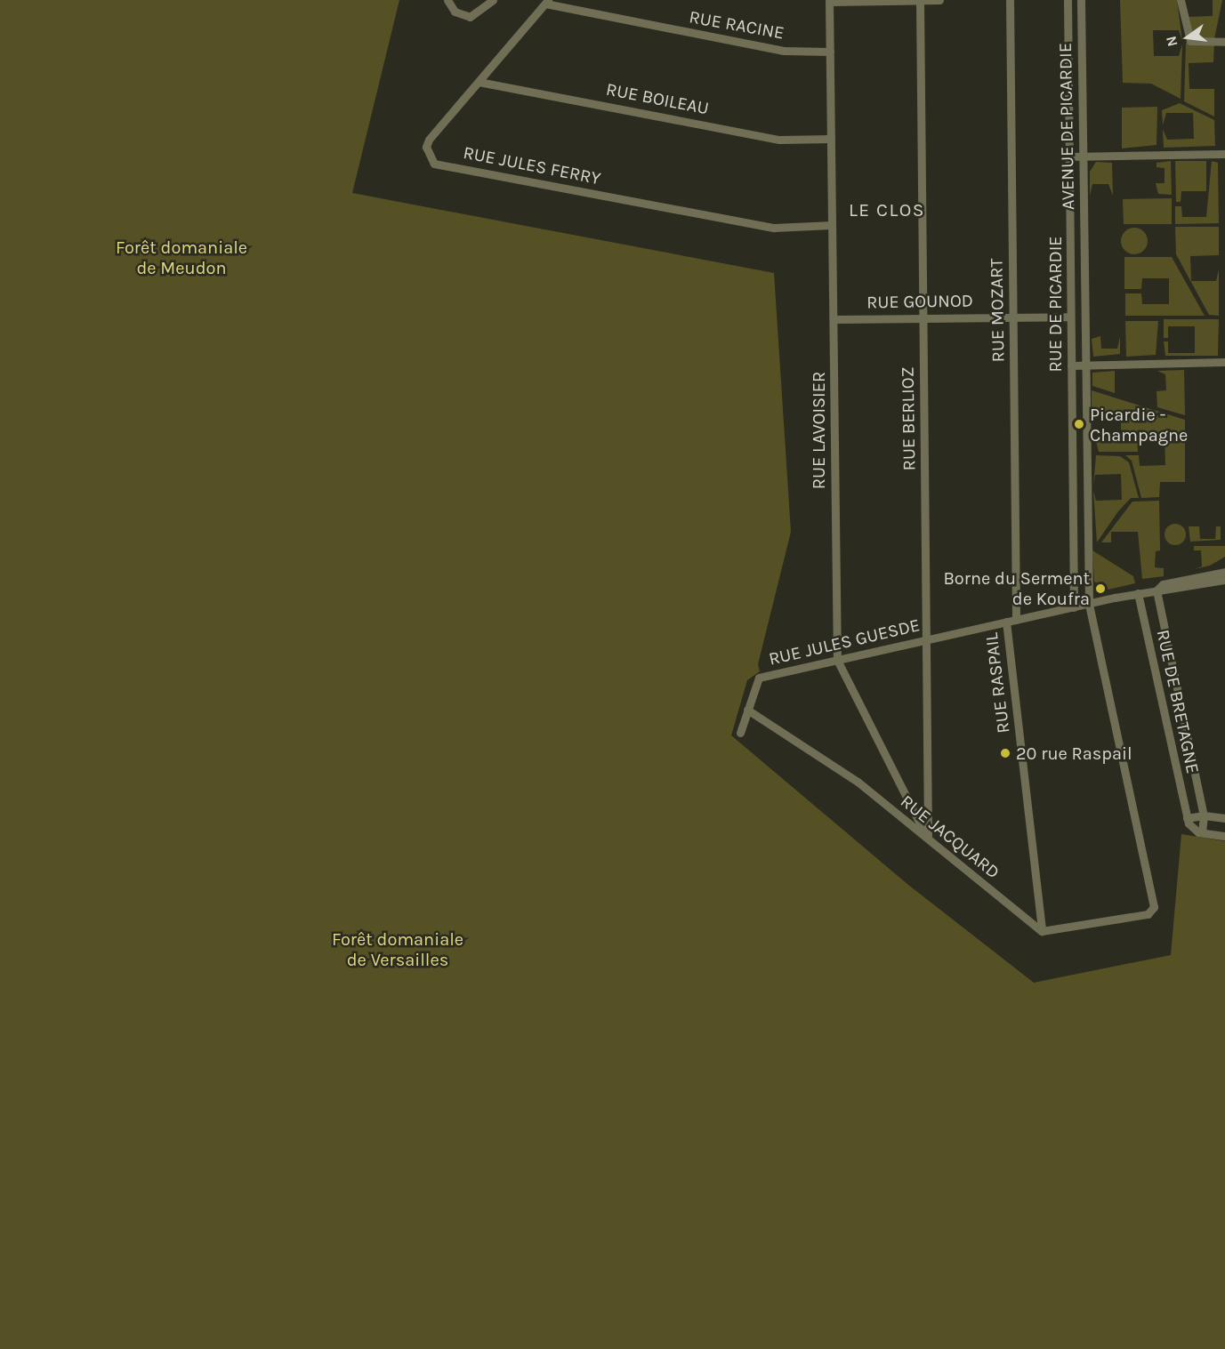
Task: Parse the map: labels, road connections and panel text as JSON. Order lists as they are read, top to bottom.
{
  "streets": {
    "street": [
      "RUE RACINE",
      "RUE BOILEAU",
      "AVENUE DE PICARDIE",
      "RUE JULES FERRY",
      "RUE GOUNOD",
      "RUE DE PICARDIE",
      "RUE MOZART",
      "RUE BERLIOZ",
      "RUE LAVOISIER",
      "RUE JULES GUESDE",
      "RUE RASPAIL",
      "RUE DE BRETAGNE",
      "RUE JACQUARD"
    ]
  },
  "crossings": [
    ["RUE RACINE", "RUE JULES FERRY"],
    ["RUE RACINE", "RUE LAVOISIER"],
    ["RUE BOILEAU", "RUE JULES FERRY"],
    ["RUE BOILEAU", "RUE LAVOISIER"],
    ["AVENUE DE PICARDIE", "RUE JULES GUESDE"],
    ["AVENUE DE PICARDIE", "RUE RASPAIL"],
    ["AVENUE DE PICARDIE", "RUE JACQUARD"],
    ["RUE JULES FERRY", "RUE LAVOISIER"],
    ["RUE GOUNOD", "RUE DE PICARDIE"],
    ["RUE GOUNOD", "RUE MOZART"],
    ["RUE GOUNOD", "RUE BERLIOZ"],
    ["RUE GOUNOD", "RUE LAVOISIER"],
    ["RUE DE PICARDIE", "RUE JULES GUESDE"],
    ["RUE MOZART", "RUE JULES GUESDE"],
    ["RUE BERLIOZ", "RUE LAVOISIER"],
    ["RUE BERLIOZ", "RUE JULES GUESDE"],
    ["RUE BERLIOZ", "RUE JACQUARD"],
    ["RUE LAVOISIER", "RUE JULES GUESDE"],
    ["RUE LAVOISIER", "RUE JACQUARD"],
    ["RUE JULES GUESDE", "RUE RASPAIL"],
    ["RUE JULES GUESDE", "RUE DE BRETAGNE"],
    ["RUE JULES GUESDE", "RUE JACQUARD"],
    ["RUE RASPAIL", "RUE JACQUARD"]
  ],
  "districts": ["LE CLOS"],
  "parks": ["Forêt domaniale de Meudon", "Forêt domaniale de Versailles"],
  "places": ["Picardie - Champagne", "Borne du Serment de Koufra", "20 rue Raspail"],
  "north": "left"
}
